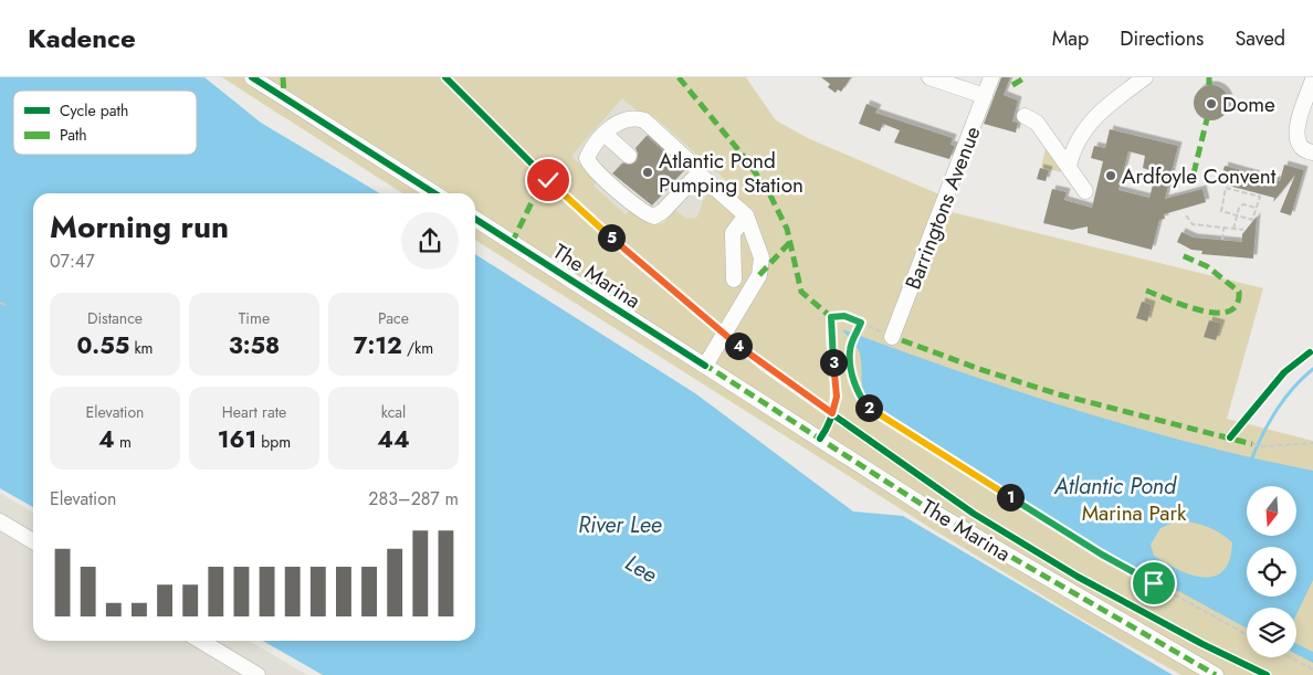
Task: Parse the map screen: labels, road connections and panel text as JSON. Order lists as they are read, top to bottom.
{
  "streets": {
    "street": ["Barringtons Avenue", "The Marina"]
  },
  "water": ["Atlantic Pond", "River Lee", "Lee"],
  "parks": ["Marina Park"],
  "places": ["Dome", "Atlantic Pond Pumping Station", "Ardfoyle Convent"],
  "legend": ["Cycle path", "Path"],
  "north": "bottom",
  "page": {
    "header": "Kadence",
    "nav": ["Map", "Directions", "Saved"],
    "heading": ["Morning run", "07:47"],
    "pins": [
      "5",
      "4",
      "3",
      "2",
      "1"
    ],
    "stats": [
      ["Distance", "0.55 km"],
      ["Time", "3:58"],
      ["Pace", "7:12 /km"],
      ["Elevation", "4 m"],
      ["Heart rate", "161 bpm"],
      ["kcal", "44"]
    ],
    "chart": ["Elevation", "283–287 m"]
  }
}
